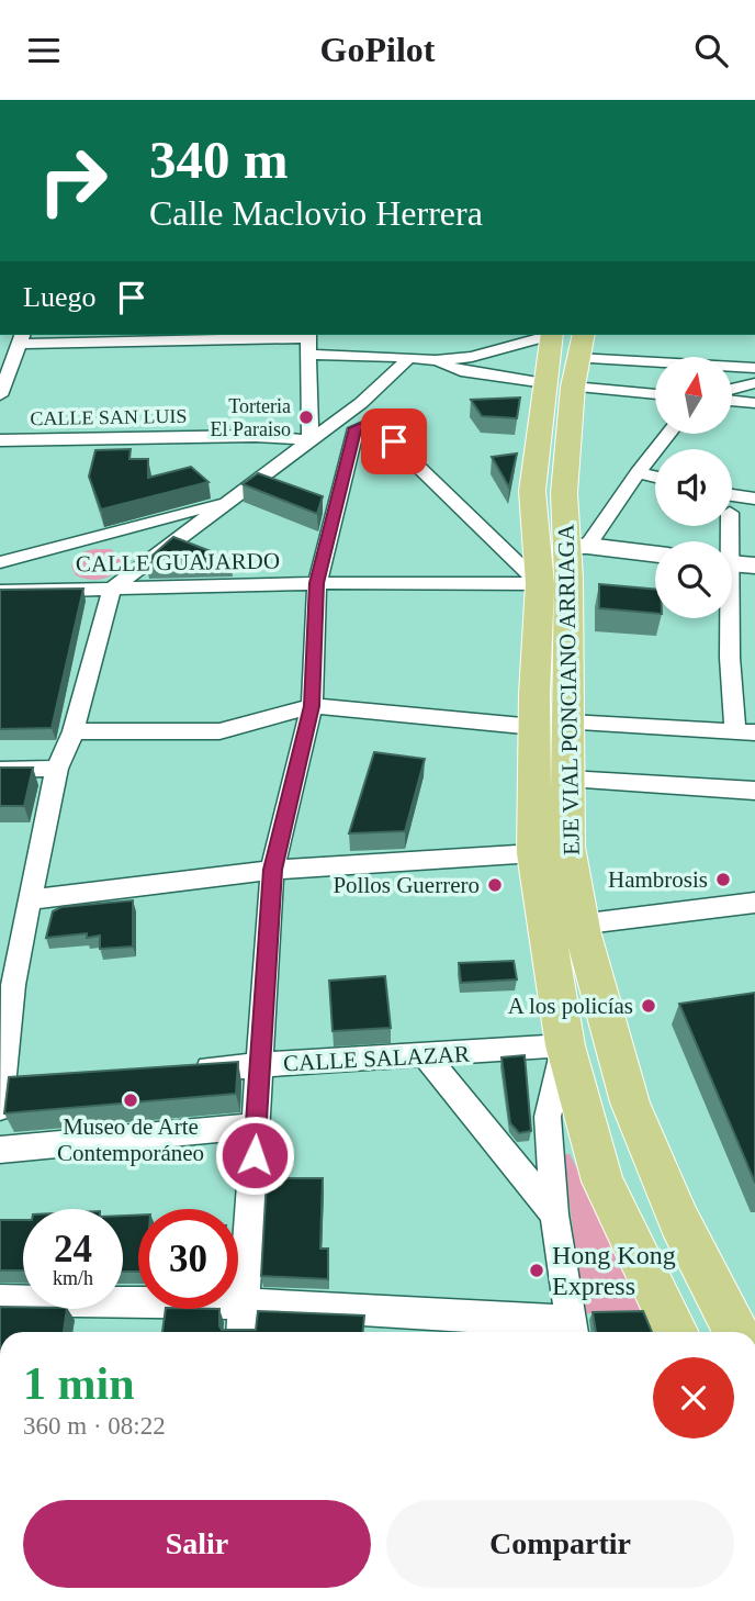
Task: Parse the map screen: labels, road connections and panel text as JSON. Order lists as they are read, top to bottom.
{
  "streets": {
    "main road": ["EJE VIAL PONCIANO ARRIAGA"],
    "street": ["CALLE SAN LUIS", "CALLE GUAJARDO", "CALLE SALAZAR"]
  },
  "crossings": [
    ["CALLE GUAJARDO", "EJE VIAL PONCIANO ARRIAGA"],
    ["EJE VIAL PONCIANO ARRIAGA", "CALLE SALAZAR"]
  ],
  "places": [
    "Torteria El Paraiso",
    "Hambrosis",
    "Pollos Guerrero",
    "A los policías",
    "Museo de Arte Contemporáneo",
    "Hong Kong Express"
  ],
  "north": "top",
  "page": {
    "header": "GoPilot",
    "turn": ["340 m", "Calle Maclovio Herrera"],
    "then": "Luego",
    "speed": "24 km/h",
    "limit": "30",
    "heading": ["1 min", "360 m · 08:22"],
    "buttons": ["Salir", "Compartir"]
  }
}
